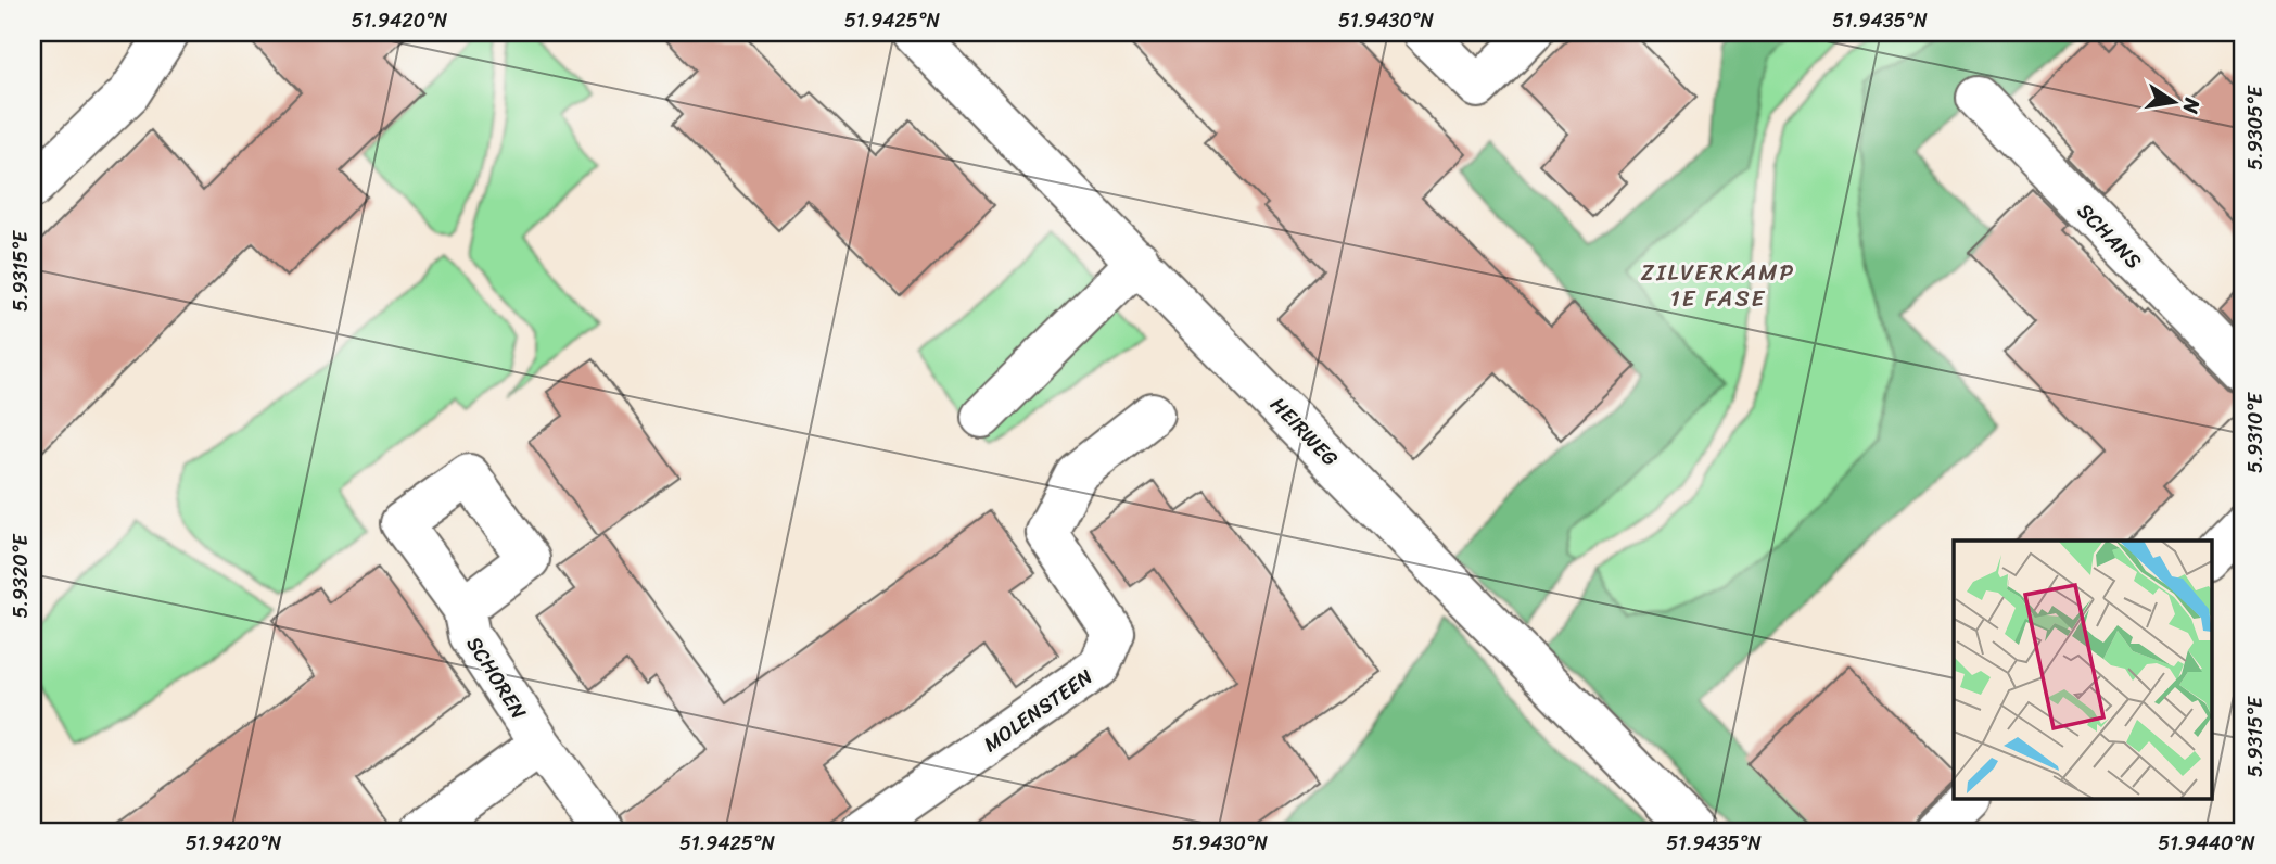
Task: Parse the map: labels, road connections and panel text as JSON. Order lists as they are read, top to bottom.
{
  "streets": {
    "street": [
      "SCHANS",
      "HEIRWEG",
      "SCHOREN",
      "MOLENSTEEN"
    ]
  },
  "districts": ["ZILVERKAMP 1E FASE"],
  "north": "right",
  "coordinates": [
    "51.9420°N",
    "51.9425°N",
    "51.9430°N",
    "51.9435°N",
    "5.9305°E",
    "5.9315°E",
    "5.9310°E",
    "5.9320°E",
    "51.9440°N"
  ]
}
